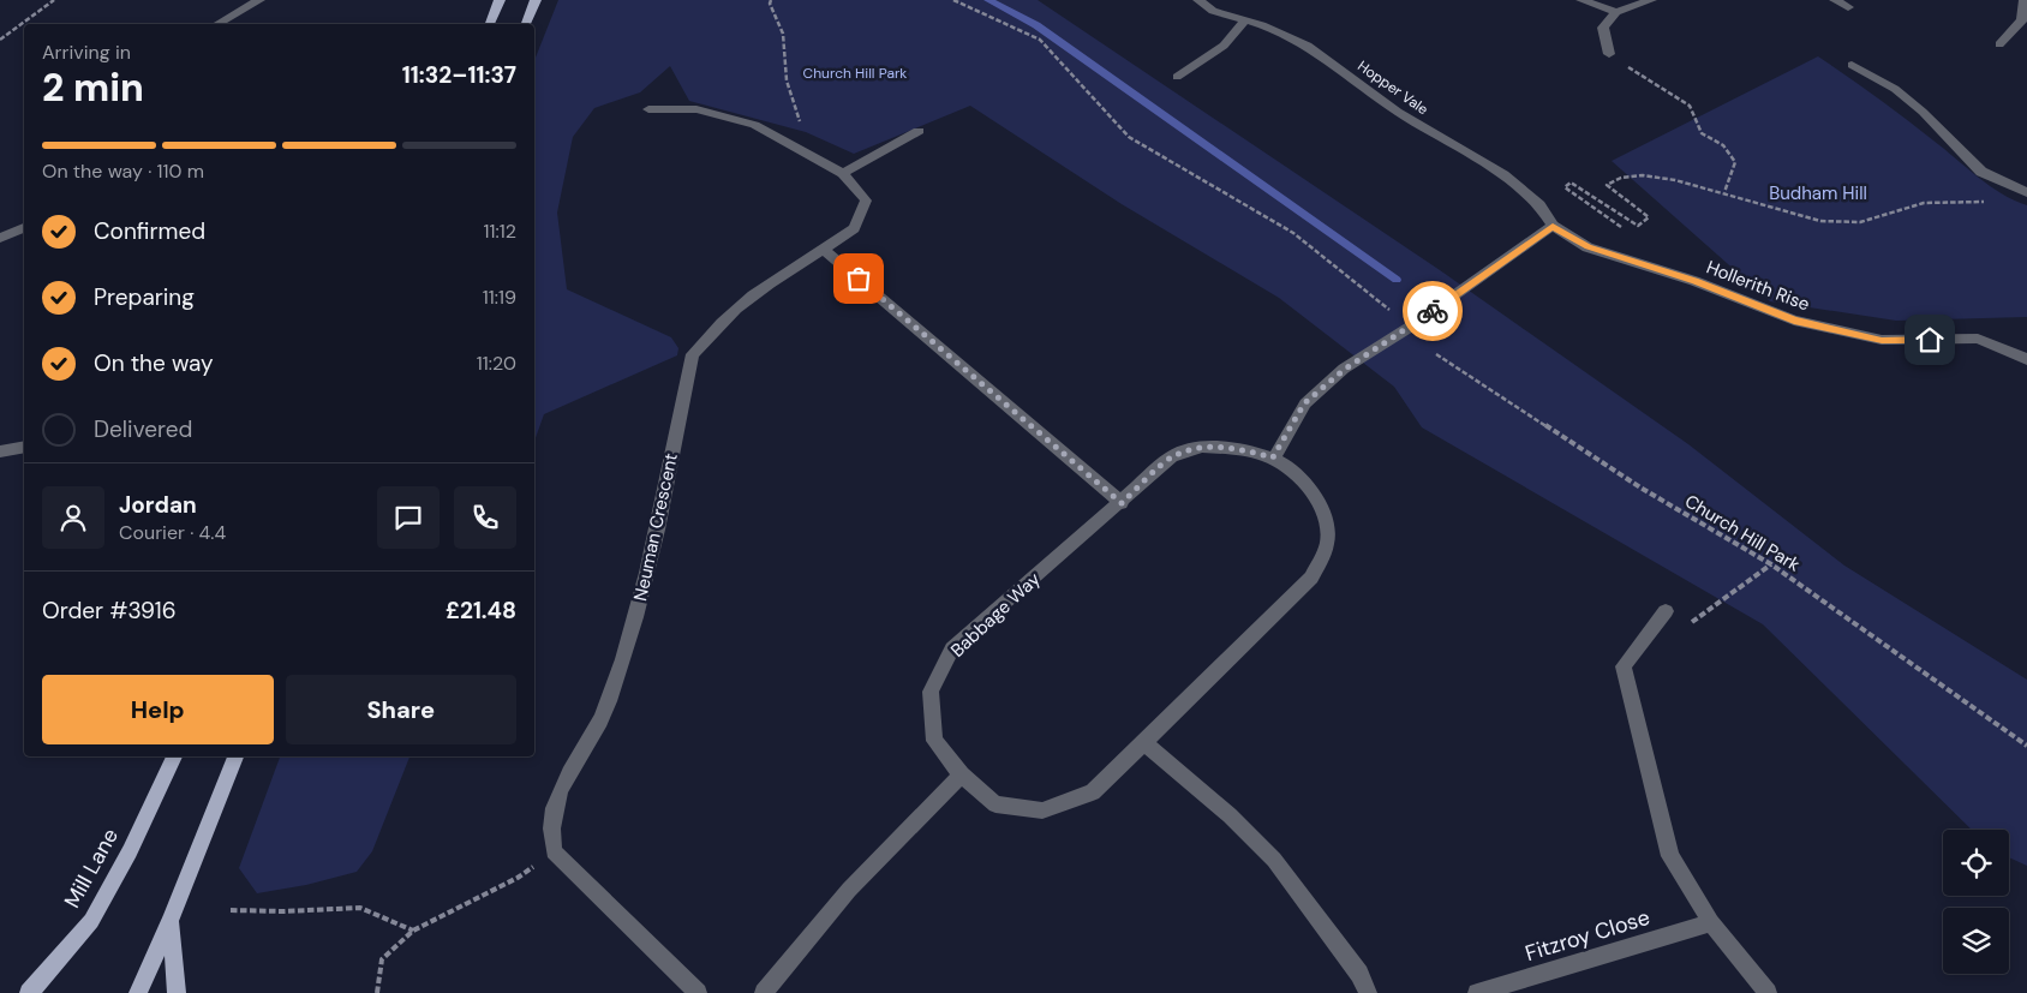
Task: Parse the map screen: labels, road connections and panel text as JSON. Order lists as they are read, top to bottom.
{
  "streets": {
    "main road": ["Mill Lane"],
    "street": [
      "Hopper Vale",
      "Hollerith Rise",
      "Neuman Crescent",
      "Babbage Way",
      "Fitzroy Close"
    ],
    "path": ["Church Hill Park"]
  },
  "crossings": [
    ["Hopper Vale", "Hollerith Rise"]
  ],
  "parks": ["Church Hill Park", "Budham Hill"],
  "page": {
    "heading": ["2 min", "Arriving in", "11:32–11:37"],
    "panel": [
      "Jordan",
      "Courier · 4.4",
      "Order #3916",
      "£21.48"
    ],
    "bar": "On the way · 110 m",
    "list": [
      ["Confirmed", "11:12"],
      ["Preparing", "11:19"],
      ["On the way", "11:20"],
      "Delivered"
    ],
    "buttons": ["Help", "Share"]
  }
}
